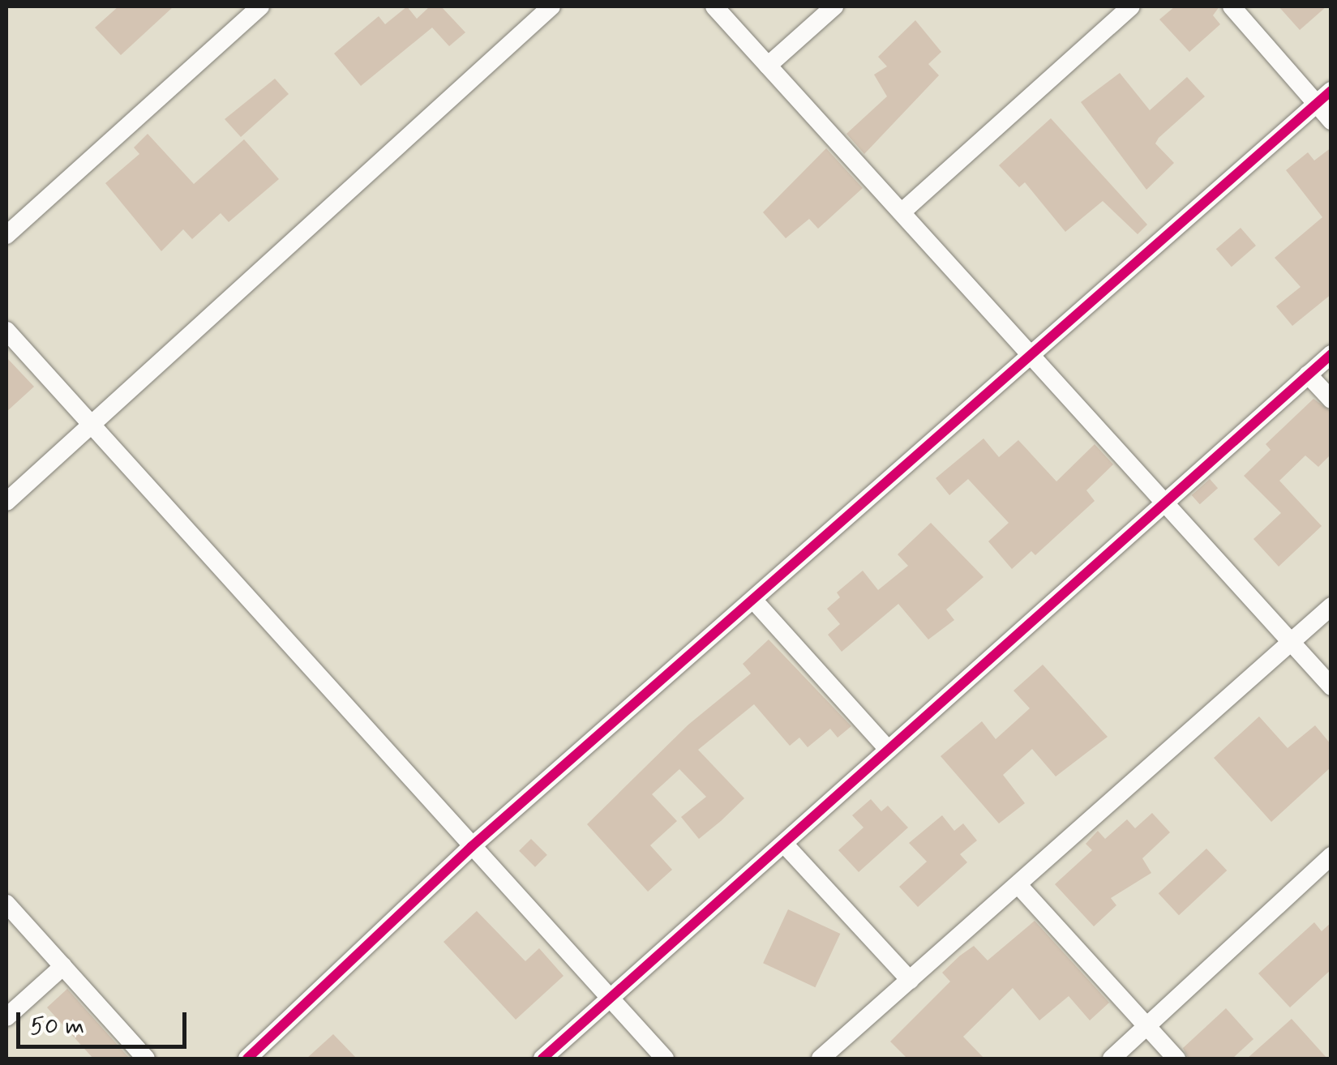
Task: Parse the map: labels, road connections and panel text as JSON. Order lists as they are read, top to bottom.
{
  "scale_bar": "50 m"
}
